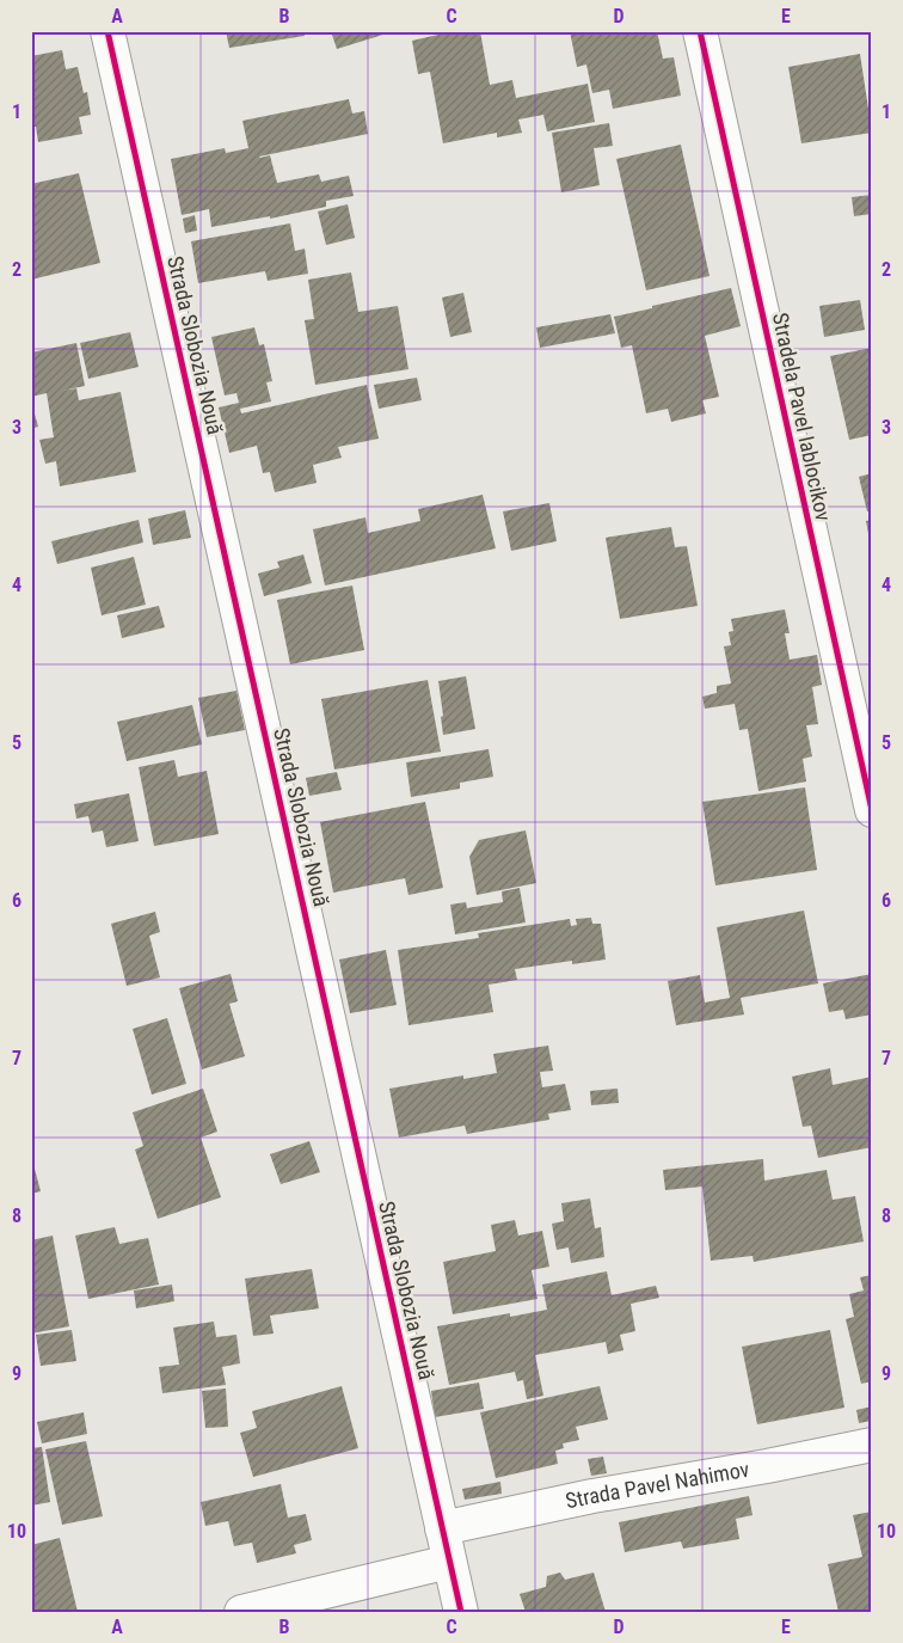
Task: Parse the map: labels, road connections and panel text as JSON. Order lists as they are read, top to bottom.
{
  "streets": {
    "street": ["Strada Slobozia Nouă", "Stradela Pavel Iablocikov", "Strada Pavel Nahimov"]
  },
  "crossings": [
    ["Strada Slobozia Nouă", "Strada Pavel Nahimov"]
  ],
  "grid": {
    "columns": [
      "A",
      "B",
      "C",
      "D",
      "E"
    ],
    "rows": [
      "1",
      "2",
      "3",
      "4",
      "5",
      "6",
      "7",
      "8",
      "9",
      "10"
    ]
  }
}
